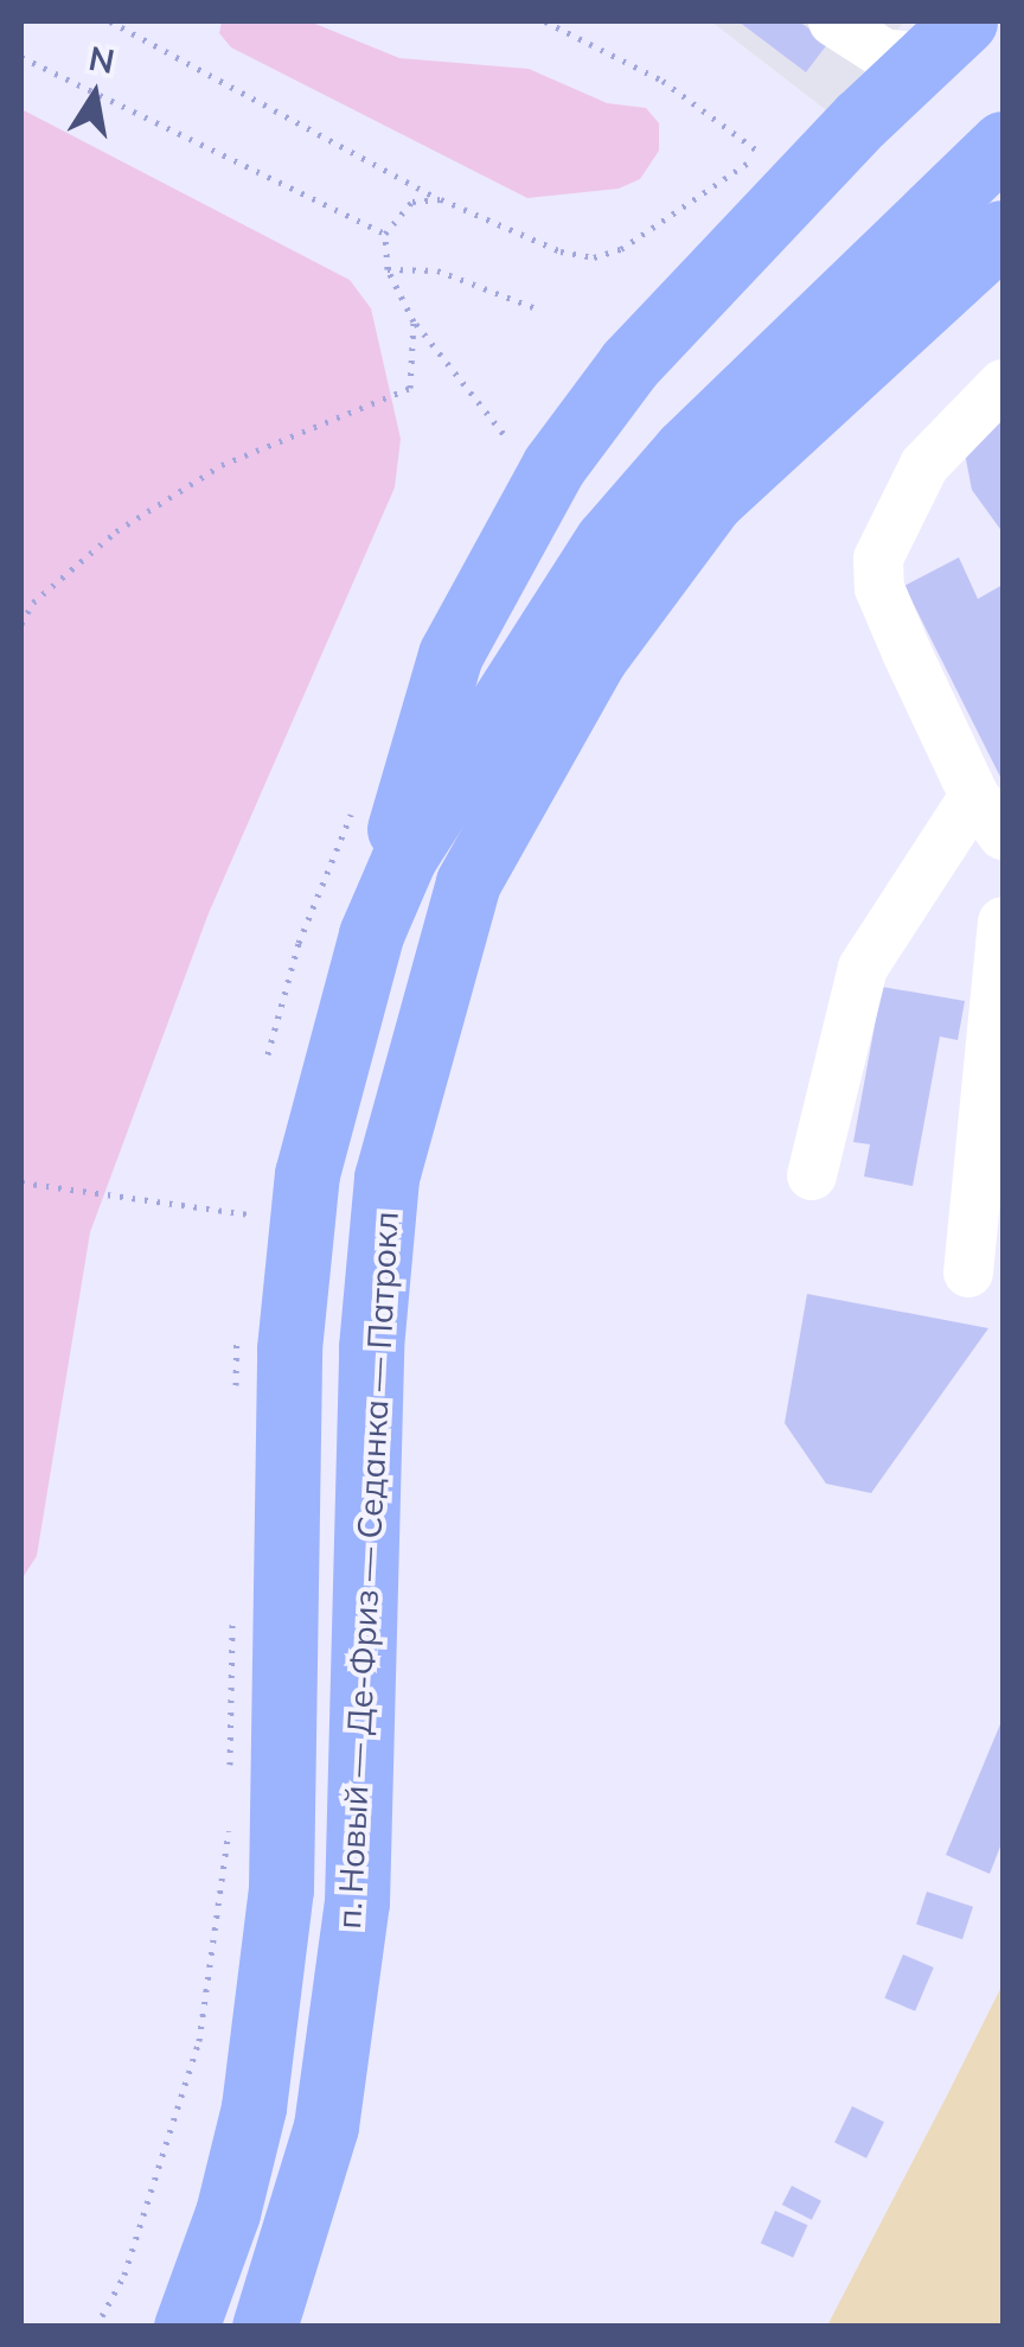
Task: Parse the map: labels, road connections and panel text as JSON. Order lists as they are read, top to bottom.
{
  "streets": {
    "highway": ["п. Новый — Де-Фриз — Седанка — Патрокл"]
  },
  "north": "top"
}
